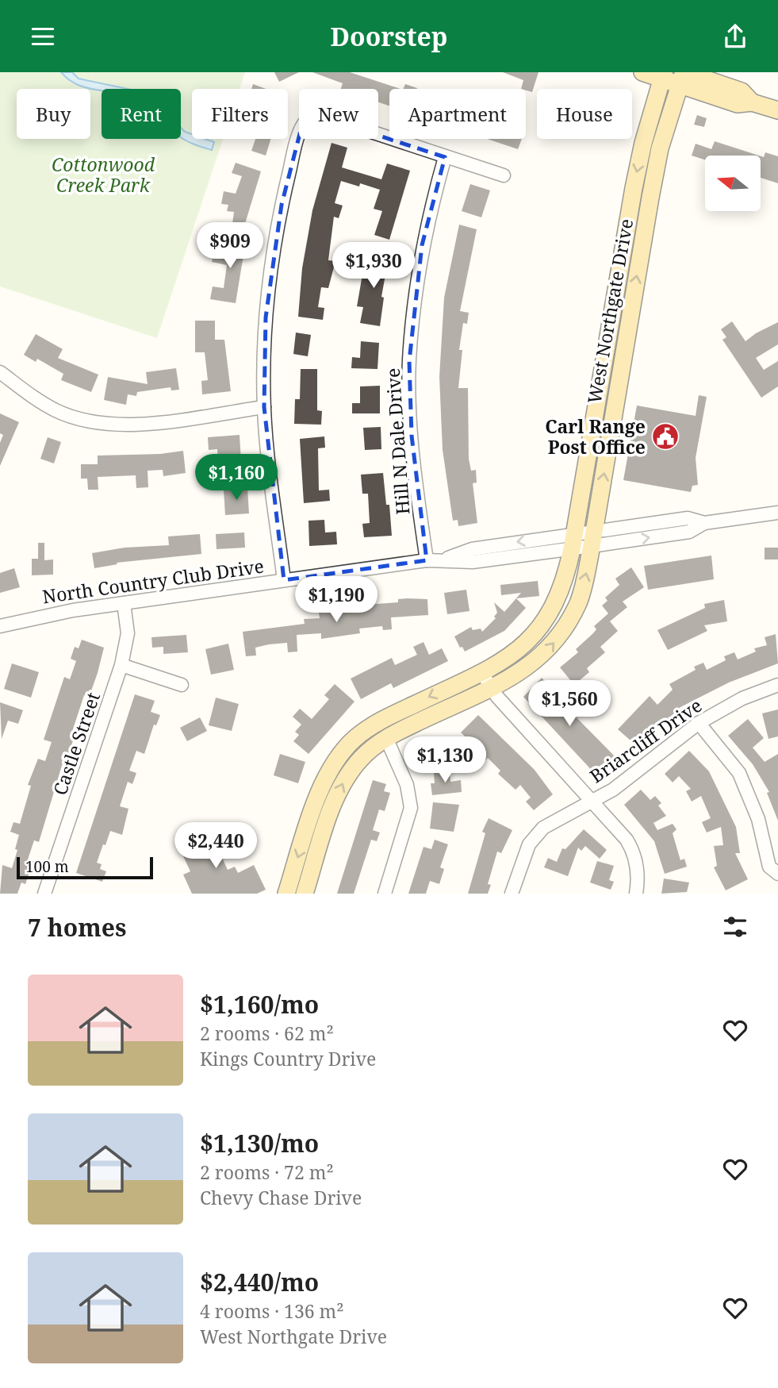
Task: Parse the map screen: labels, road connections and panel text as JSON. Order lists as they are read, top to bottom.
{
  "streets": {
    "main road": ["West Northgate Drive"],
    "street": [
      "Hill N Dale Drive",
      "North Country Club Drive",
      "Briarcliff Drive",
      "Castle Street"
    ]
  },
  "crossings": [
    ["West Northgate Drive", "North Country Club Drive"],
    ["Hill N Dale Drive", "North Country Club Drive"],
    ["North Country Club Drive", "Castle Street"]
  ],
  "parks": ["Cottonwood Creek Park"],
  "places": {
    "public building": ["Carl Range Post Office"]
  },
  "scale_bar": "100 m",
  "north": "left",
  "page": {
    "header": "Doorstep",
    "chip": [
      "Buy",
      "Rent",
      "Filters",
      "New",
      "Apartment",
      "House"
    ],
    "price": [
      "$909",
      "$1,930",
      "$1,160",
      "$1,190",
      "$1,560",
      "$1,130",
      "$2,440"
    ],
    "scale": "100 m",
    "heading": "7 homes",
    "list": [
      {
        "name": "$1,160/mo",
        "note": "2 rooms · 62 m² · Kings Country Drive"
      },
      {
        "name": "$1,130/mo",
        "note": "2 rooms · 72 m² · Chevy Chase Drive"
      },
      {
        "name": "$2,440/mo",
        "note": "4 rooms · 136 m² · West Northgate Drive"
      }
    ]
  }
}
